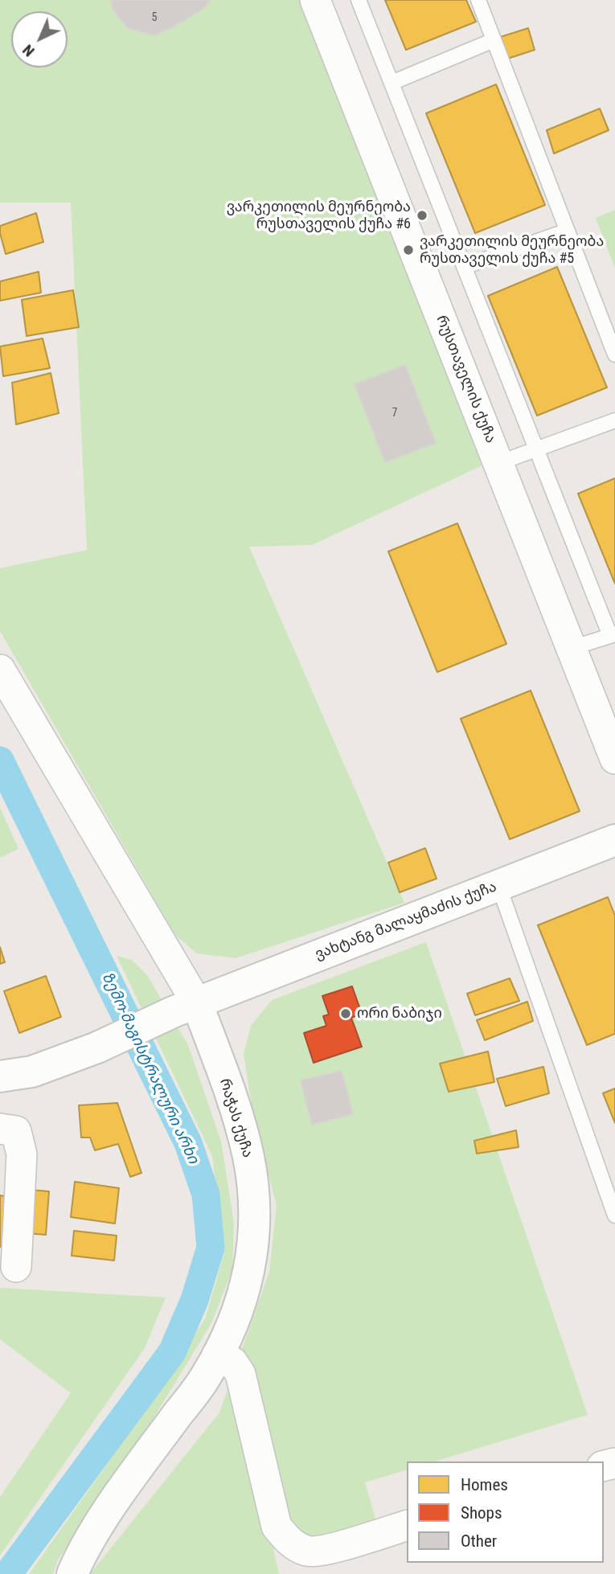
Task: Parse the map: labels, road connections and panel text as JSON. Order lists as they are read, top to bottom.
{
  "streets": {
    "street": ["რუსთაველის ქუჩა", "ვახტანგ მალაყმაძის ქუჩა", "რაჭას ქუჩა"]
  },
  "crossings": [
    ["ვახტანგ მალაყმაძის ქუჩა", "რაჭას ქუჩა"]
  ],
  "water": ["ზემო-მაგისტრალური არხი"],
  "places": ["ვარკეთილის მეურნეობა რუსთაველის ქუჩა #6", "ვარკეთილის მეურნეობა რუსთაველის ქუჩა #5", "ორი ნაბიჯი"],
  "house_numbers": ["5", "7"],
  "legend": ["Homes", "Shops", "Other"],
  "north": "bottom left"
}
